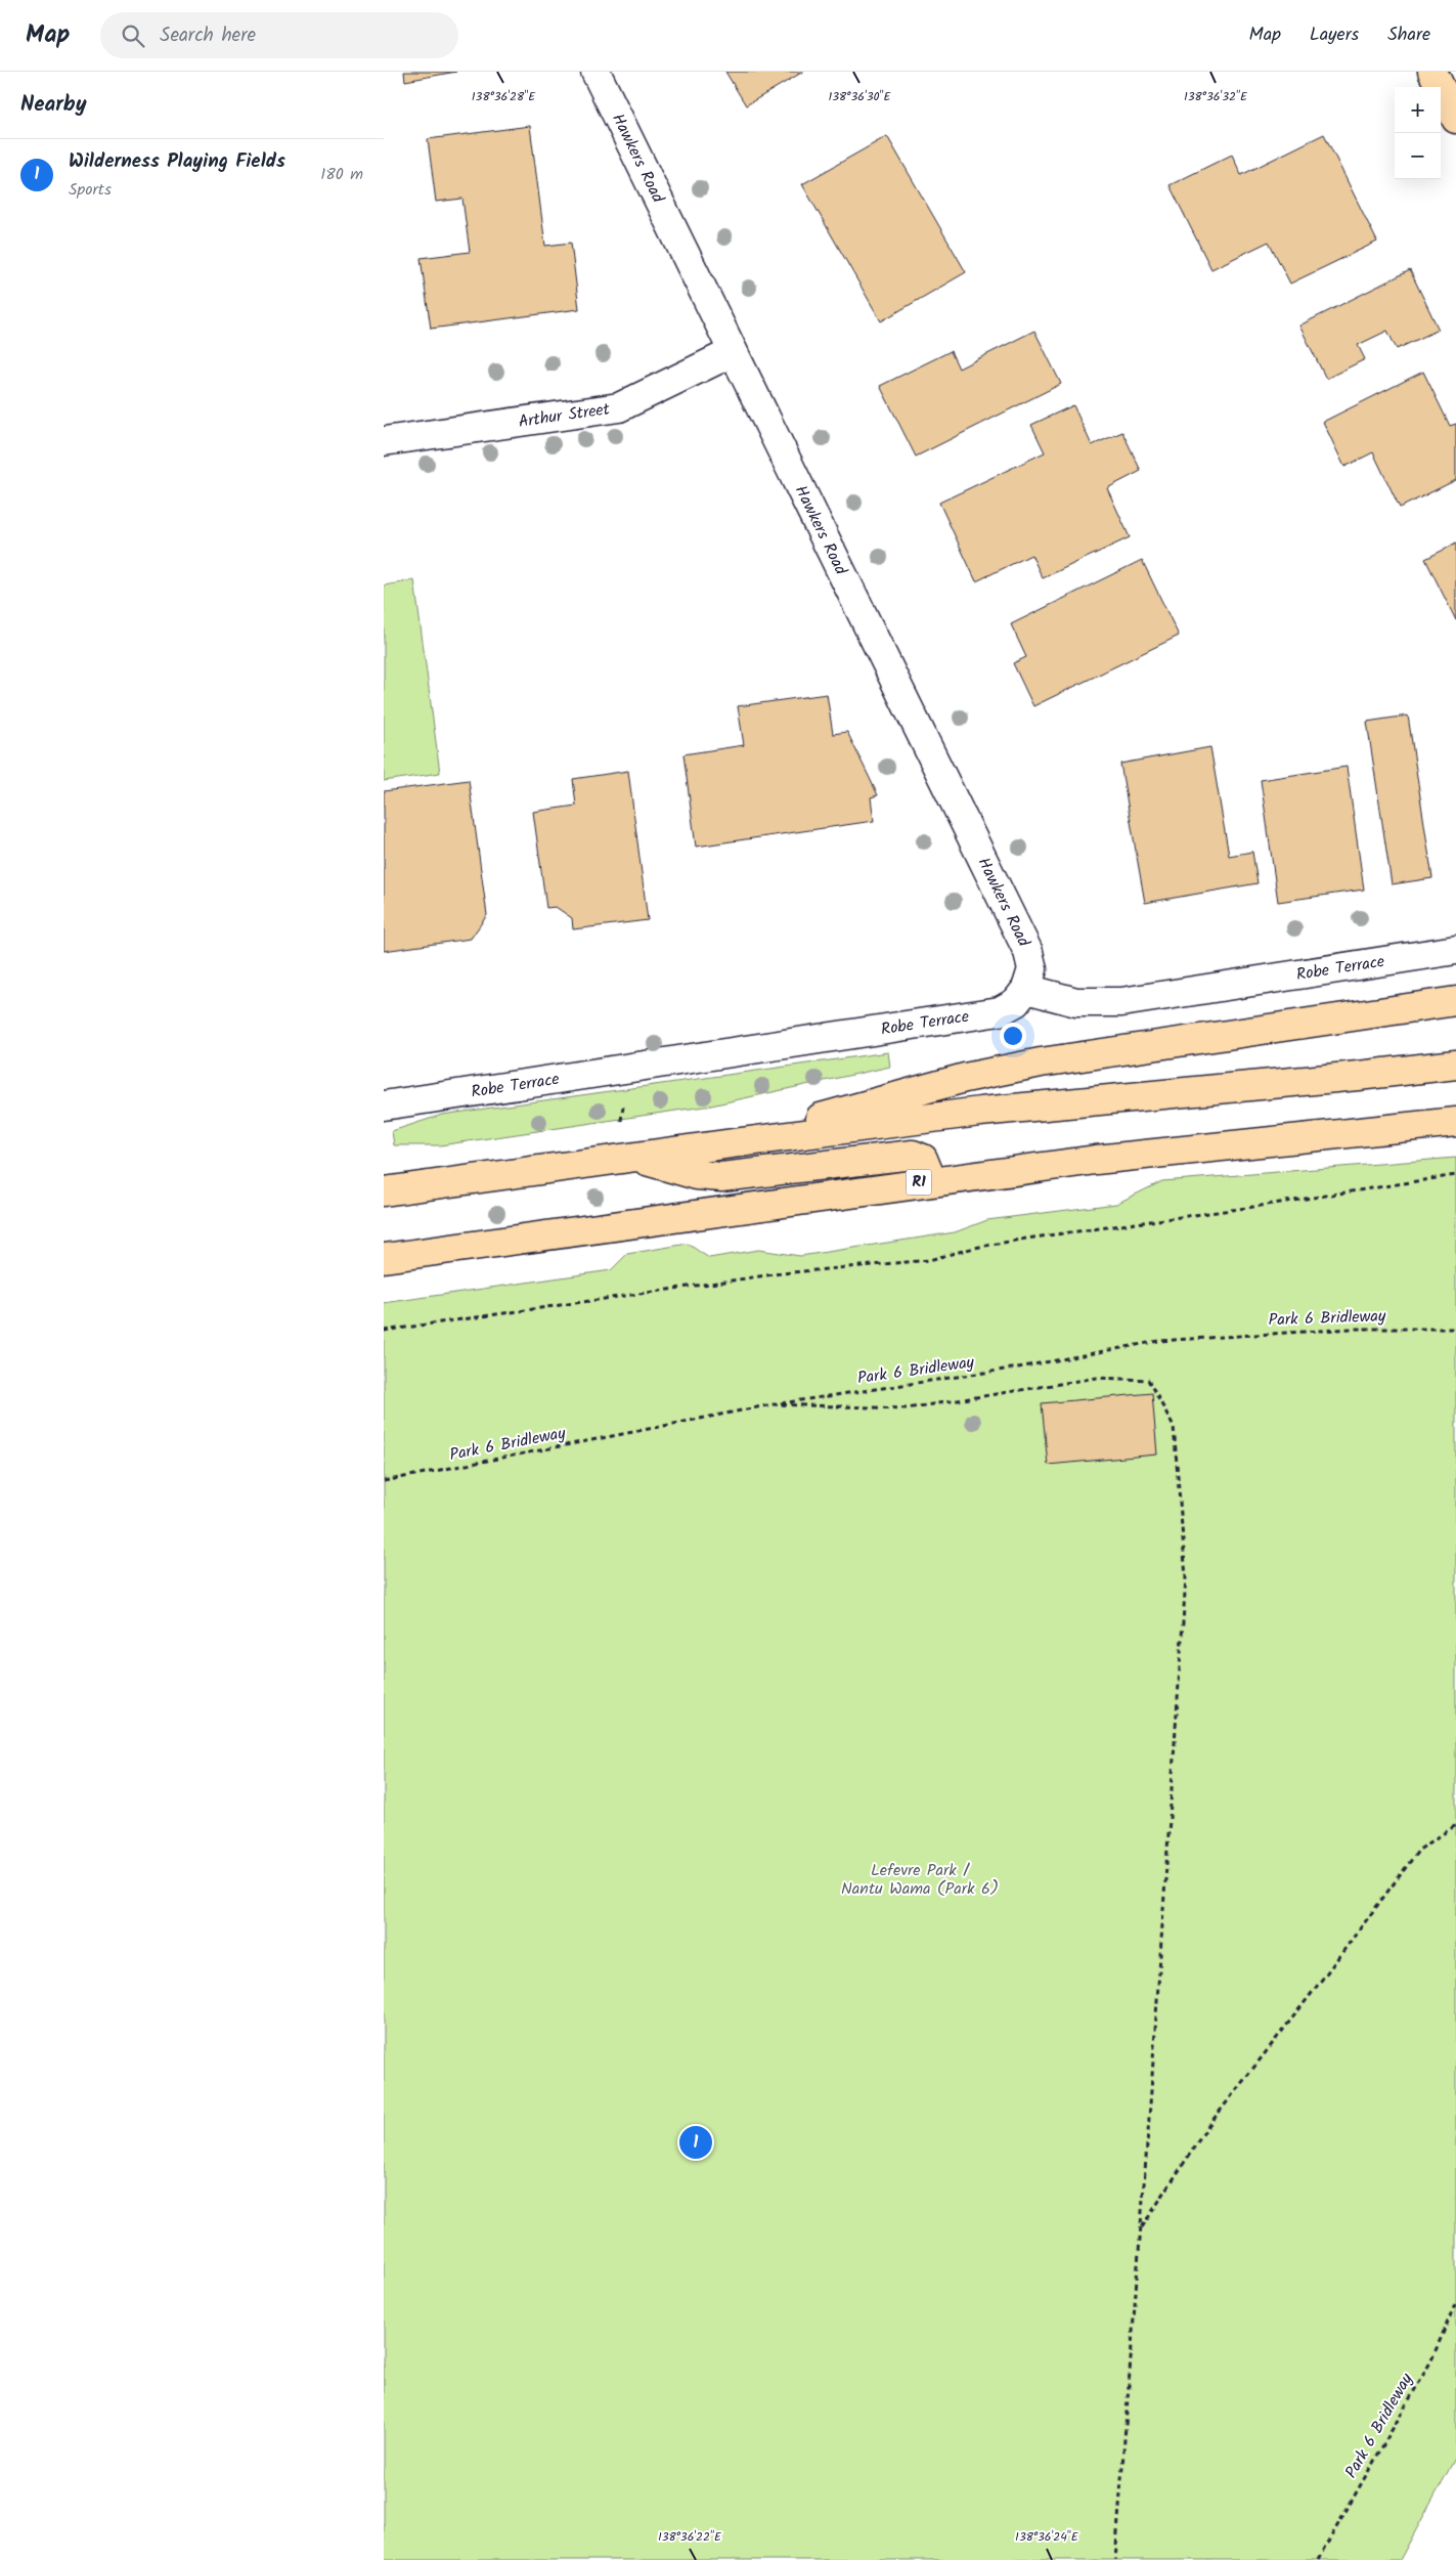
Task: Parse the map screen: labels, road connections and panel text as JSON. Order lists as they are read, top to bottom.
{
  "streets": {
    "highway": ["R1"],
    "street": ["Hawkers Road", "Arthur Street", "Robe Terrace"],
    "path": ["Park 6 Bridleway"]
  },
  "crossings": [
    ["Hawkers Road", "Arthur Street"],
    ["Hawkers Road", "Robe Terrace"]
  ],
  "parks": ["Lefevre Park / Nantu Wama (Park 6)"],
  "page": {
    "header": "Map",
    "search": "Search here",
    "nav": ["Map", "Layers", "Share"],
    "heading": "Nearby",
    "map_buttons": ["+", "−"],
    "list": [
      {
        "mark": "1",
        "name": "Wilderness Playing Fields",
        "note": "Sports",
        "value": "180 m"
      }
    ],
    "pins": "1"
  },
  "coordinates": [
    "138°36'28\"E",
    "138°36'30\"E",
    "138°36'32\"E",
    "138°36'22\"E",
    "138°36'24\"E"
  ]
}
